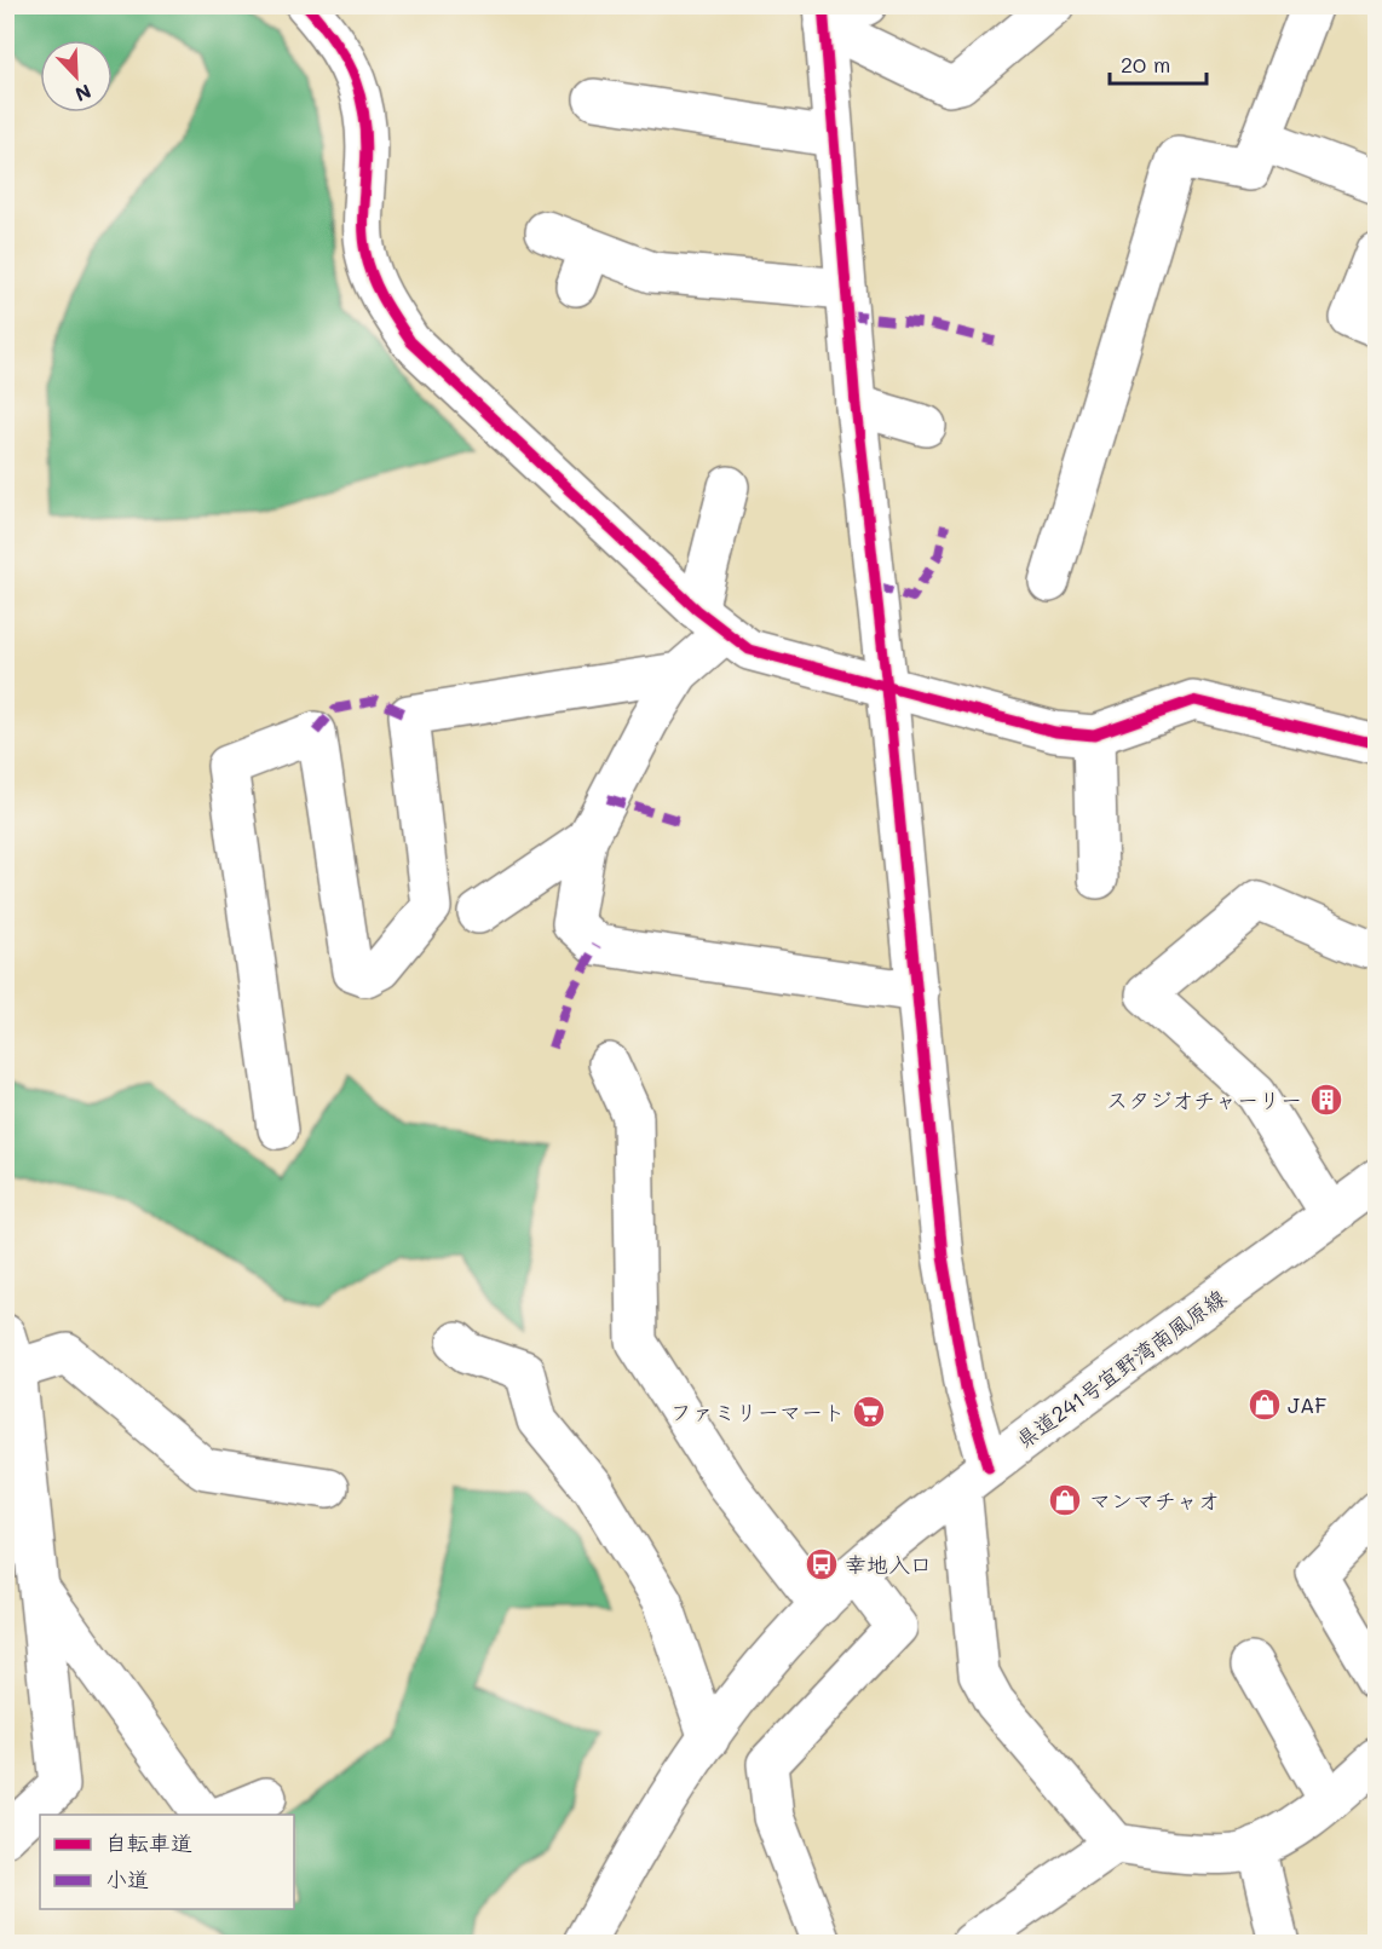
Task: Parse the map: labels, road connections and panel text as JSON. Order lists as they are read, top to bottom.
{
  "streets": {
    "street": ["県道241号宜野湾南風原線"]
  },
  "places": {
    "building": ["スタジオチャーリー"],
    "shop": ["JAF", "マンマチャオ"],
    "supermarket": ["ファミリーマート"],
    "bus stop": ["幸地入口"]
  },
  "legend": ["自転車道", "小道"],
  "scale_bar": "20 m",
  "north": "bottom right"
}
